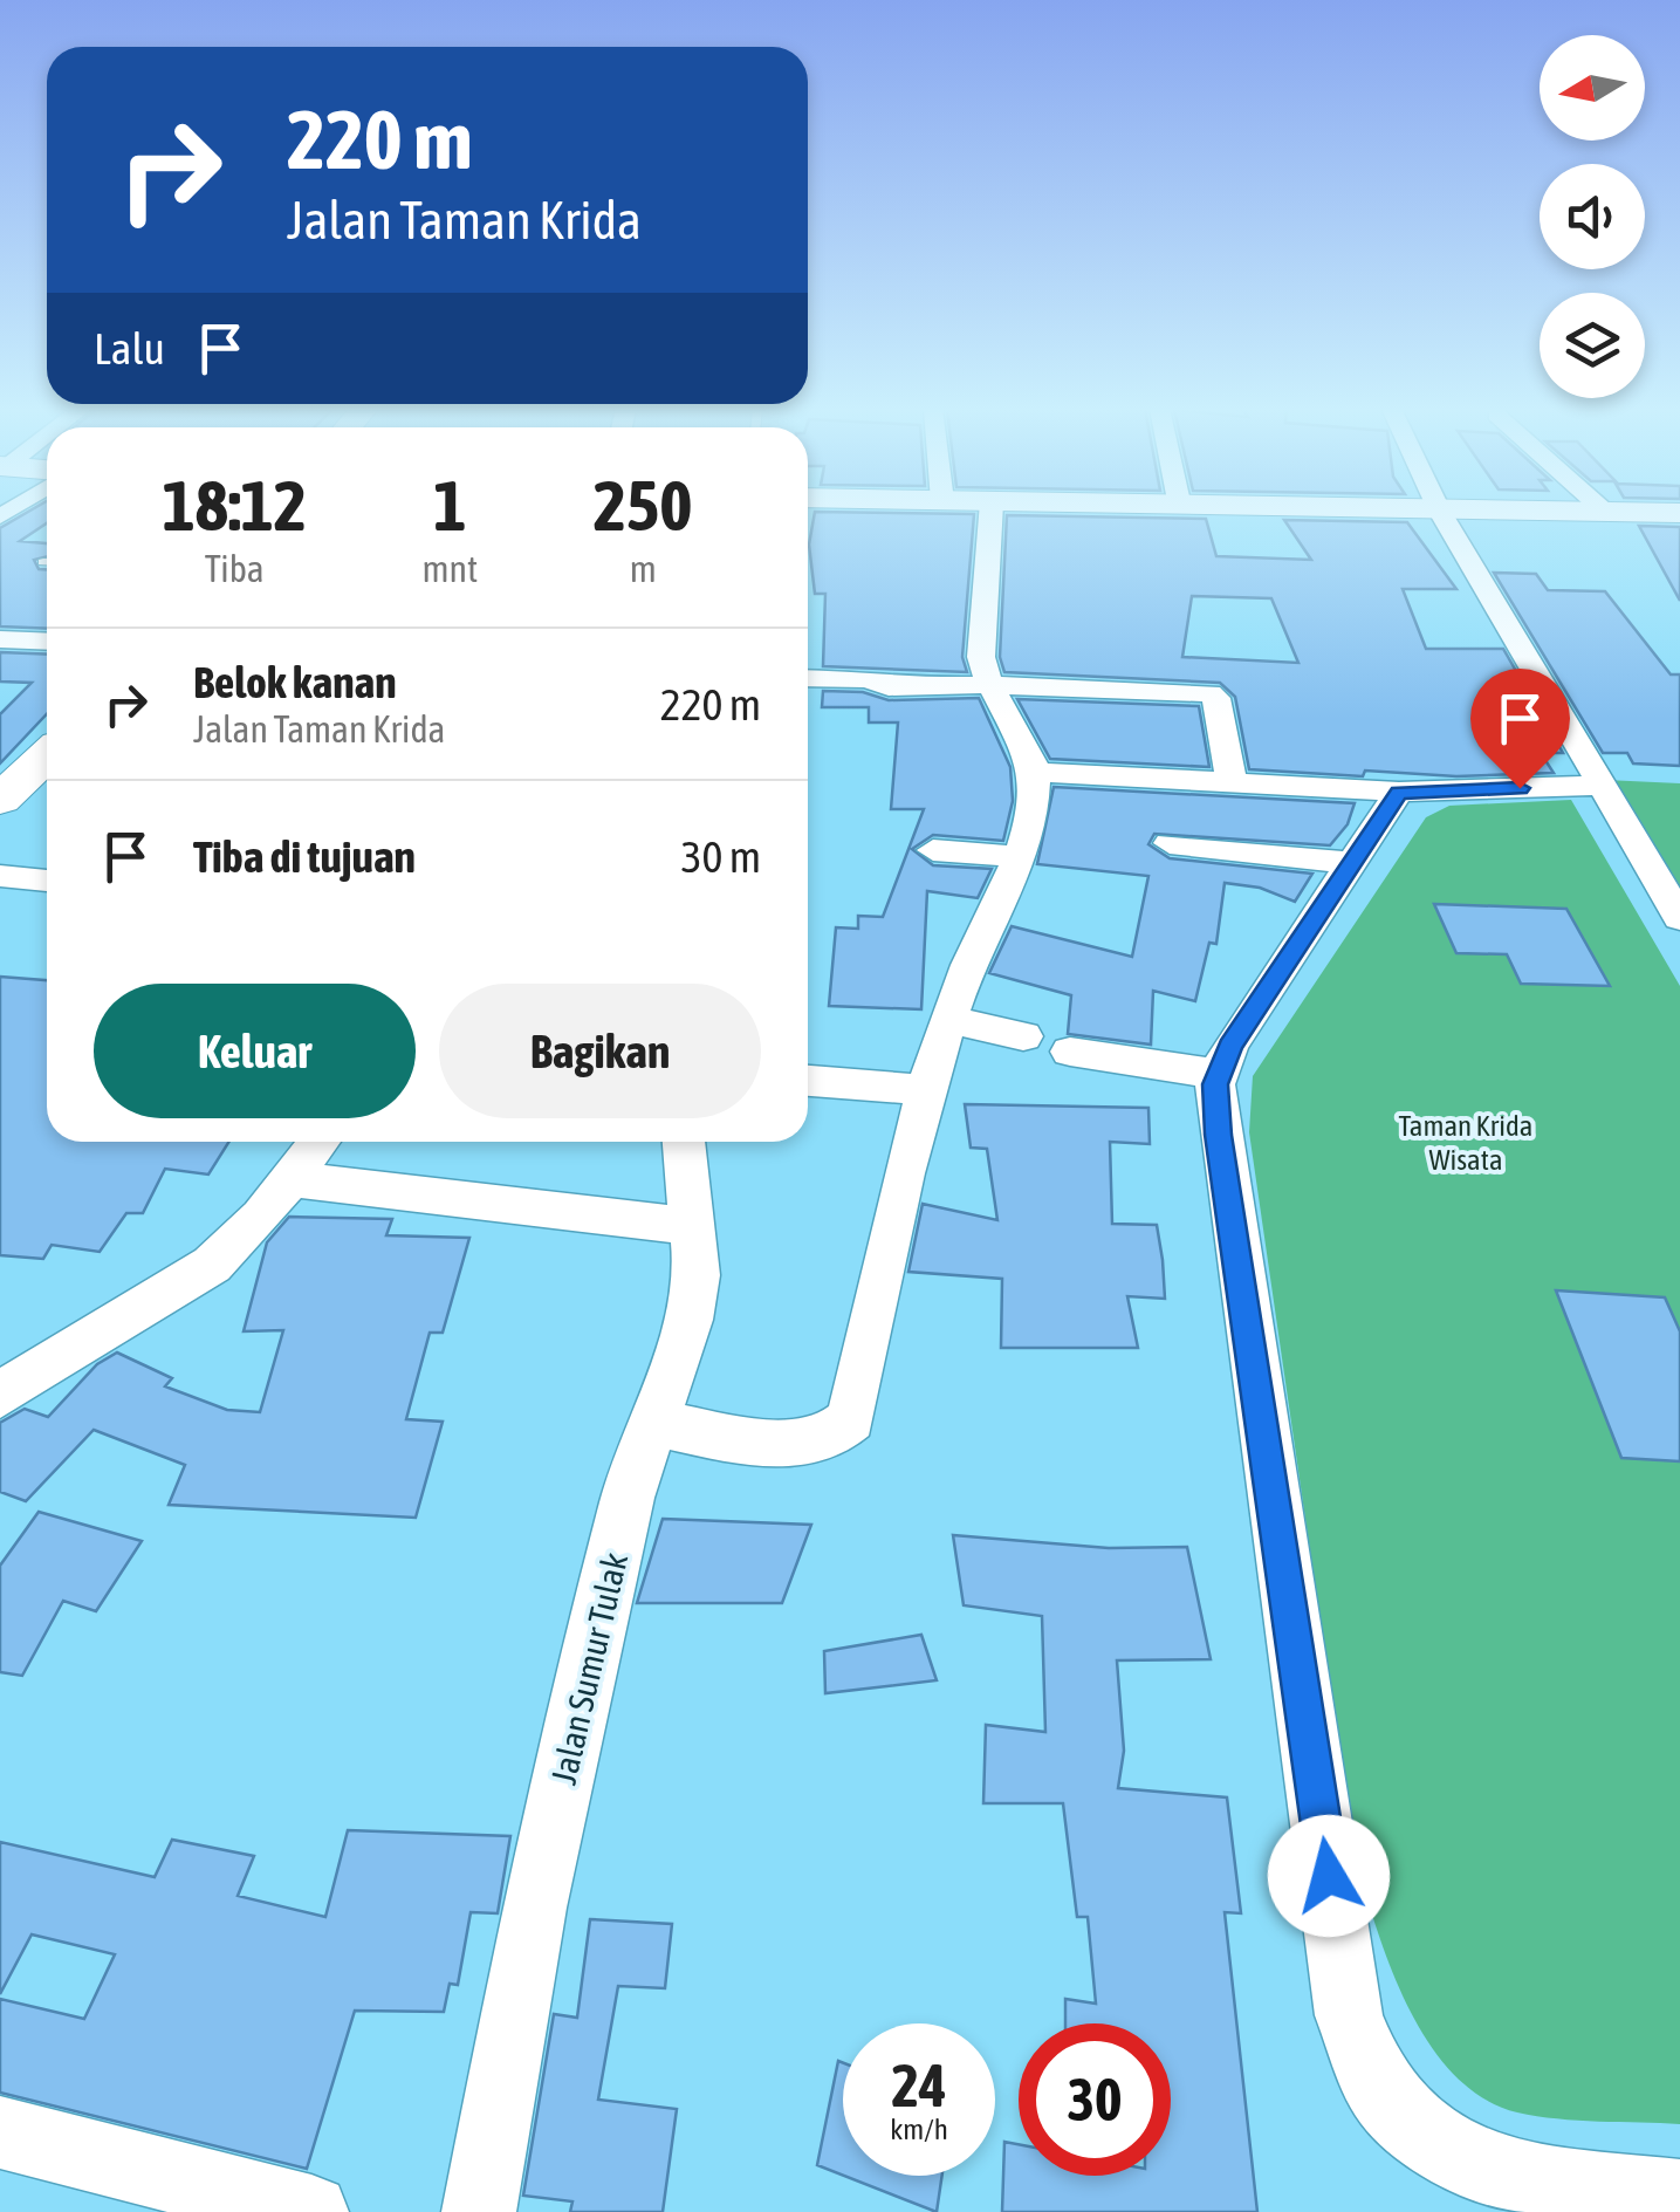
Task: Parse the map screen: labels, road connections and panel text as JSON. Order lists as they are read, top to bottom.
{
  "streets": {
    "street": ["Jalan Sumur Tulak"]
  },
  "parks": ["Taman Krida Wisata"],
  "north": "left",
  "page": {
    "turn": ["220 m", "Jalan Taman Krida"],
    "then": "Lalu",
    "eta": [
      "18:12",
      "Tiba",
      "1",
      "mnt",
      "250",
      "m"
    ],
    "list": [
      {
        "name": "Belok kanan",
        "note": "Jalan Taman Krida",
        "value": "220 m"
      },
      {
        "name": "Tiba di tujuan",
        "value": "30 m"
      }
    ],
    "buttons": ["Keluar", "Bagikan"],
    "speed": "24 km/h",
    "limit": "30"
  }
}
